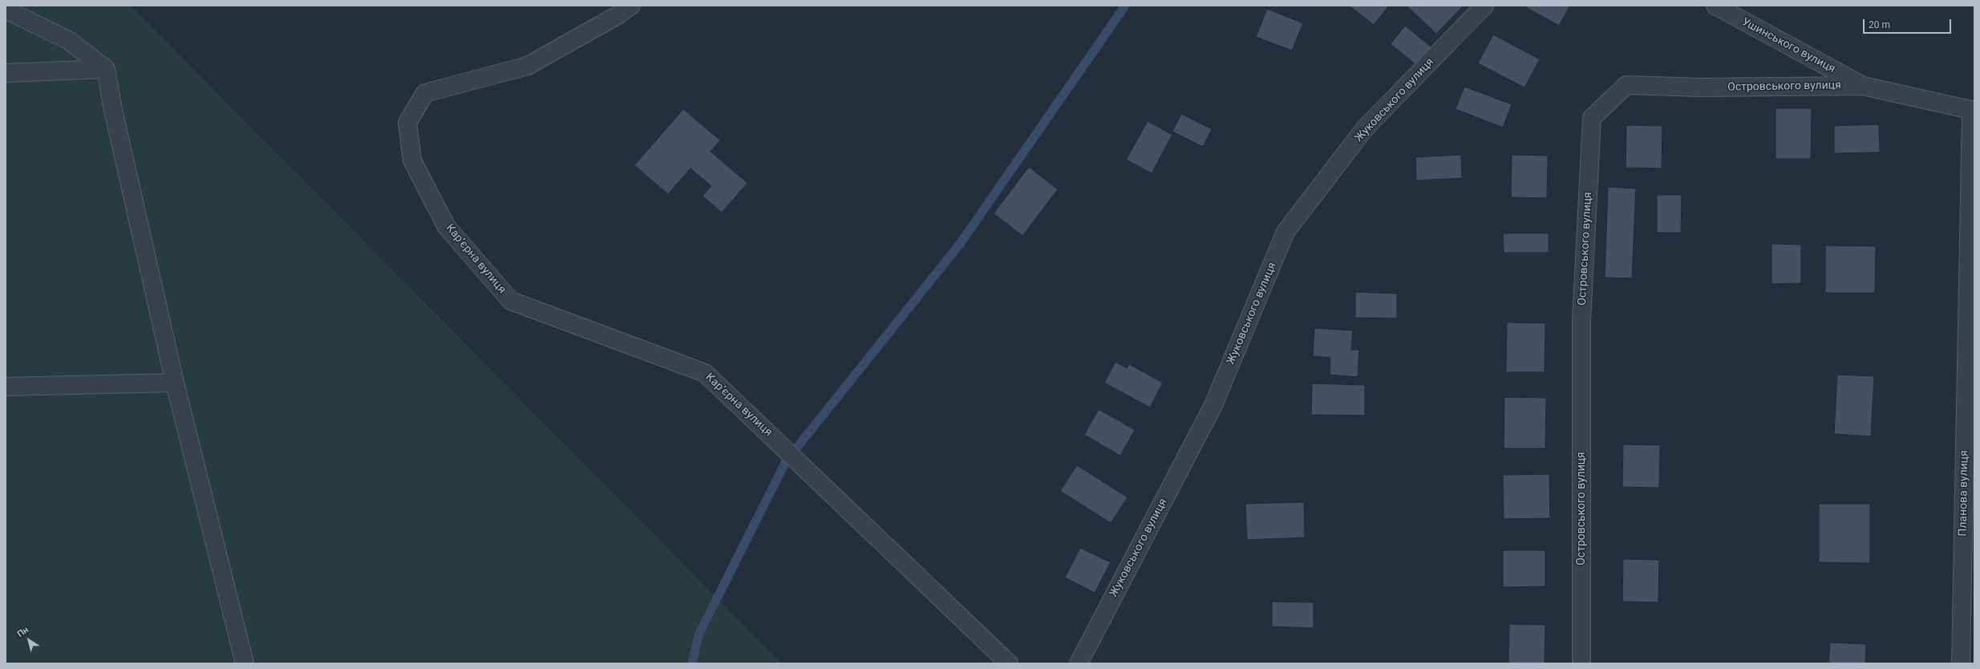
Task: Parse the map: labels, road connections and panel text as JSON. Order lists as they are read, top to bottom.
{
  "streets": {
    "street": [
      "Ушинського вулиця",
      "Островського вулиця",
      "Жуковського вулиця",
      "Карʼєрна вулиця",
      "Планова вулиця"
    ]
  },
  "crossings": [
    ["Ушинського вулиця", "Островського вулиця"],
    ["Ушинського вулиця", "Планова вулиця"]
  ],
  "scale_bar": "20 m",
  "north": "top left"
}
